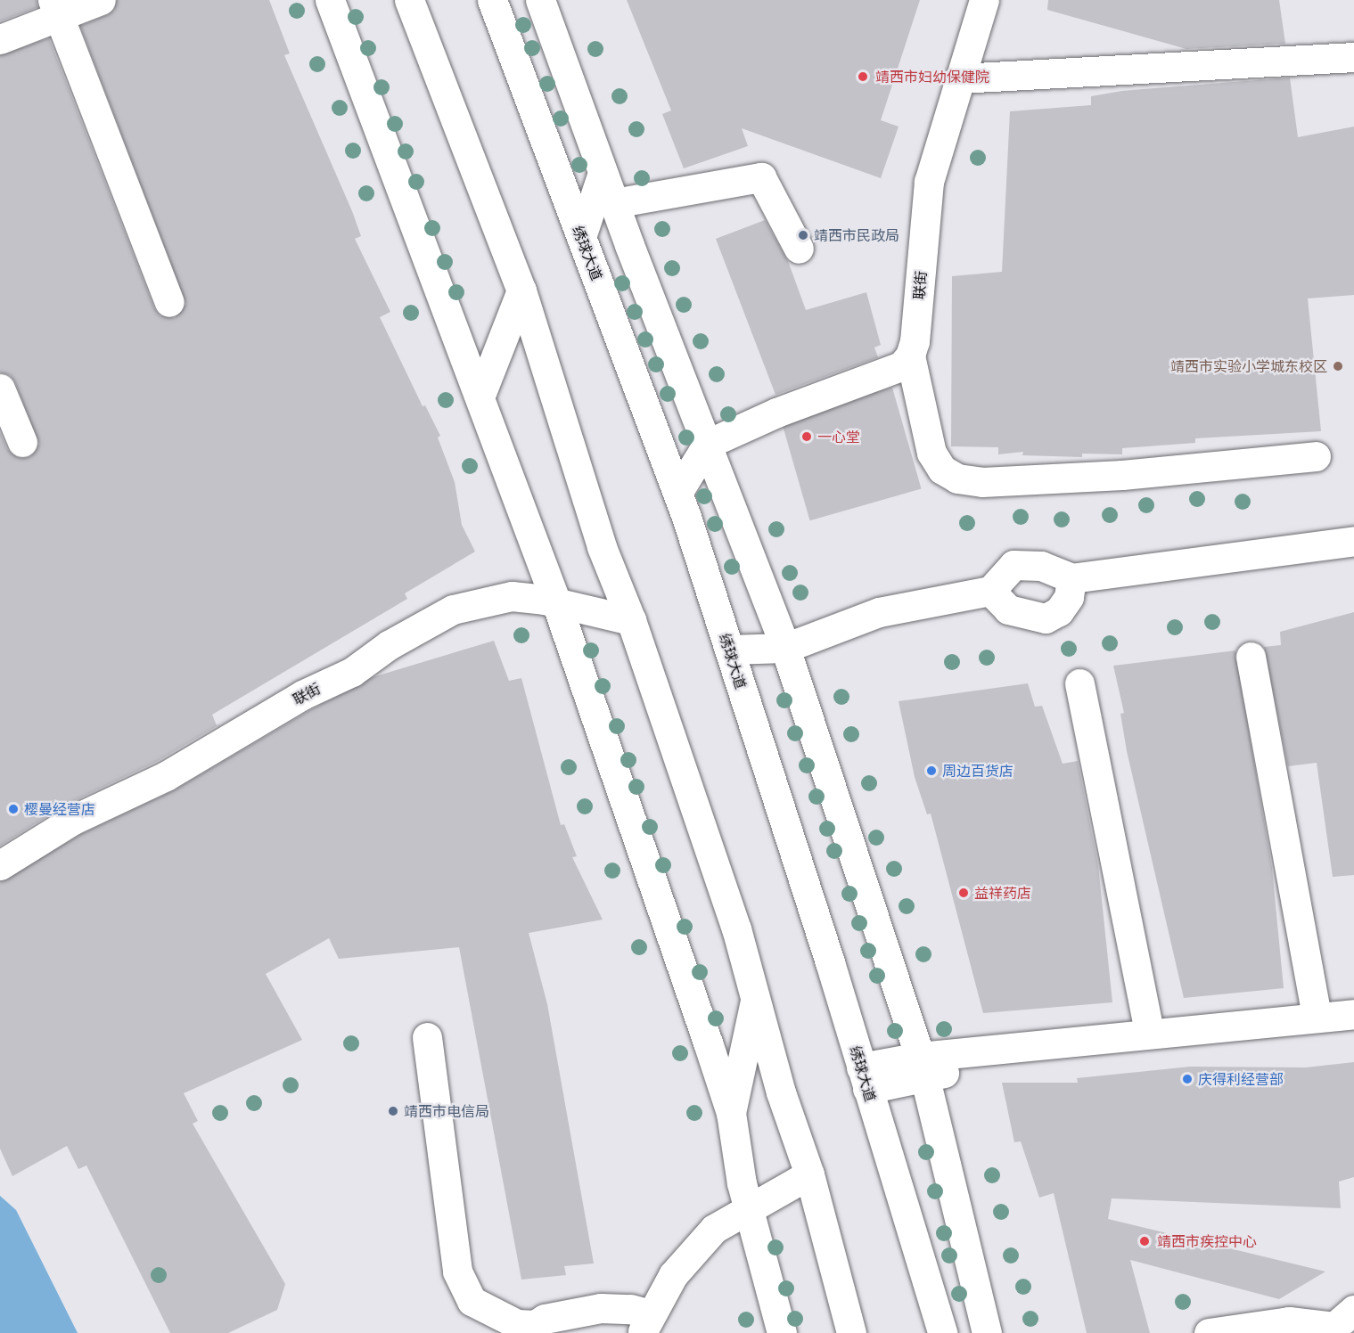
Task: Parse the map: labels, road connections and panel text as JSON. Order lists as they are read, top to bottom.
{
  "streets": {
    "street": ["绣球大道", "联街"]
  },
  "places": [
    "靖西市妇幼保健院",
    "靖西市民政局",
    "靖西市实验小学城东校区",
    "一心堂",
    "周边百货店",
    "樱曼经营店",
    "益祥药店",
    "庆得利经营部",
    "靖西市电信局",
    "靖西市疾控中心"
  ]
}
